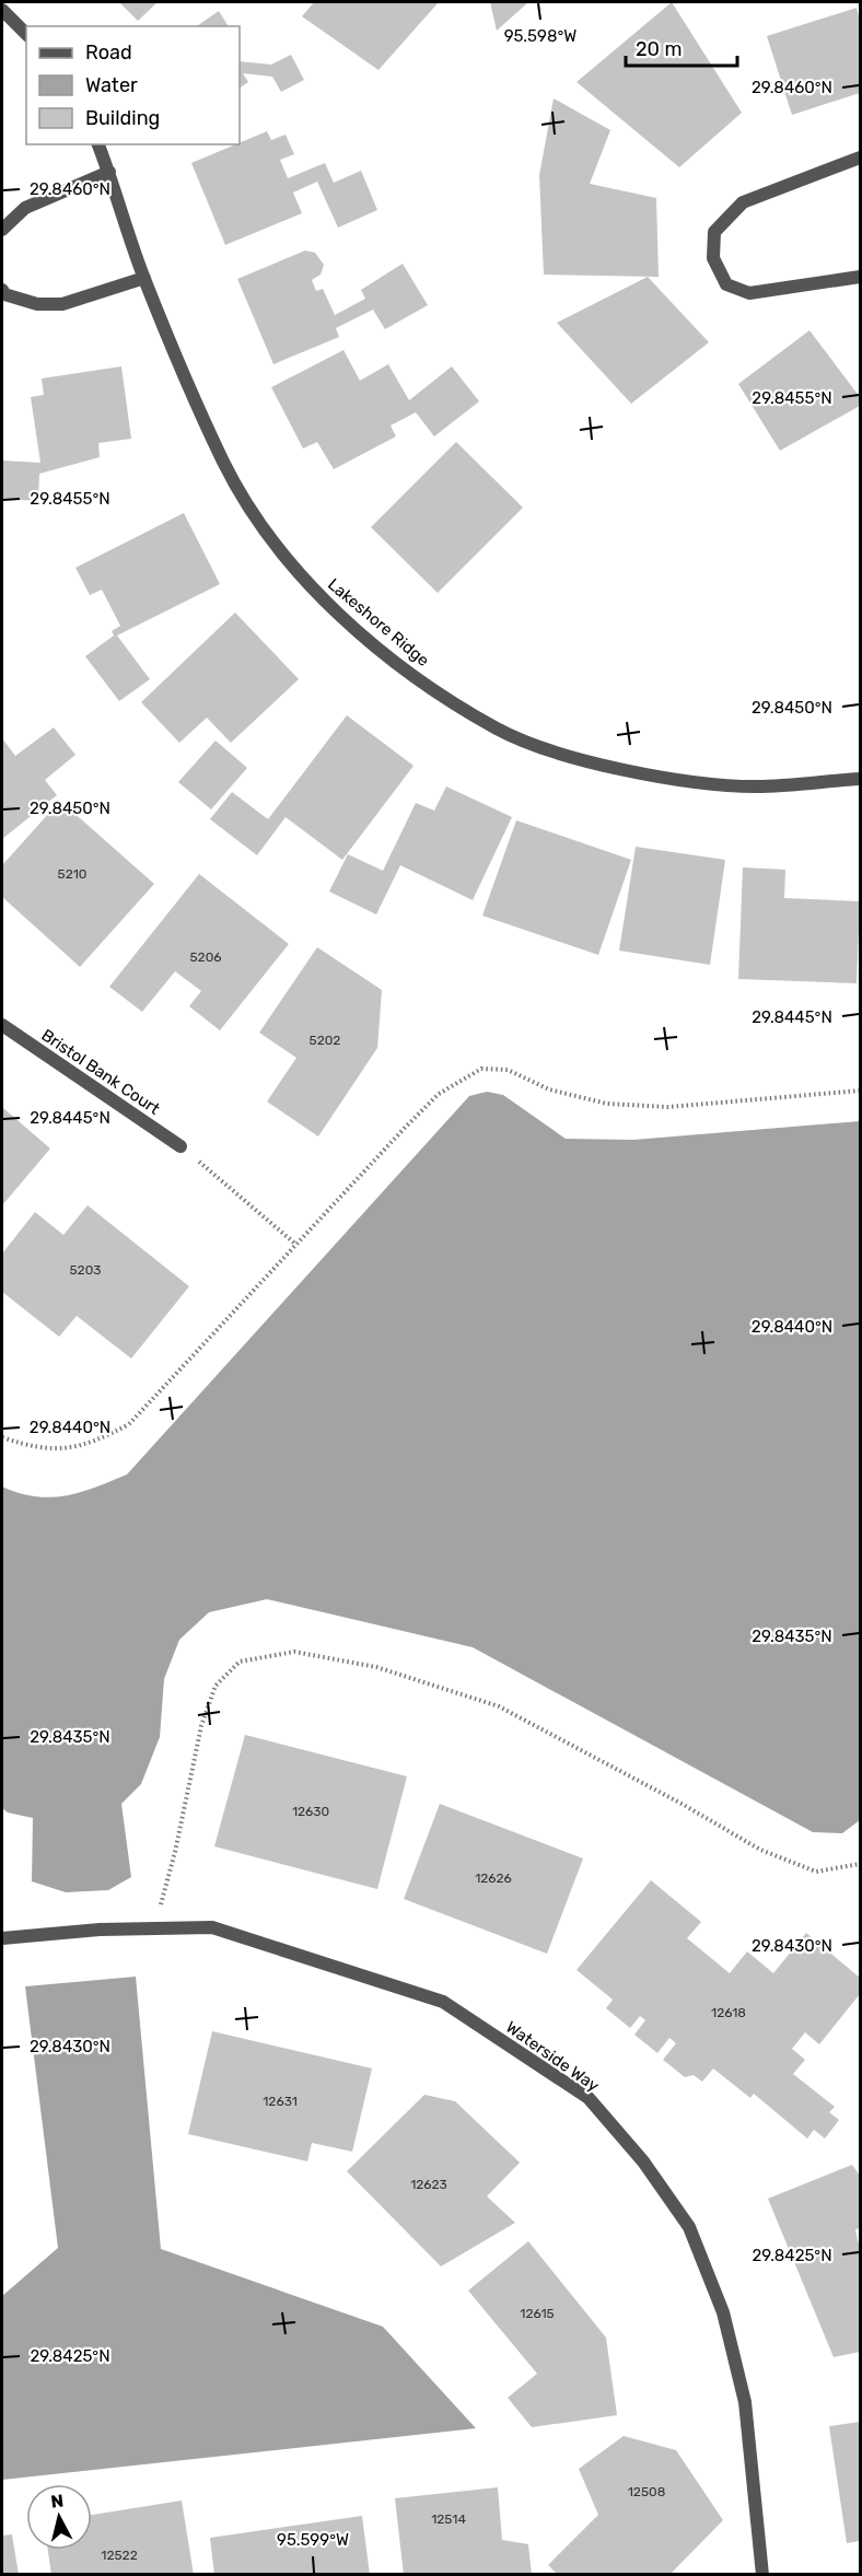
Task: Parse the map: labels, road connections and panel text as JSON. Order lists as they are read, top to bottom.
{
  "streets": {
    "street": ["Lakeshore Ridge", "Bristol Bank Court", "Waterside Way"]
  },
  "house_numbers": [
    "5210",
    "5206",
    "5202",
    "5203",
    "12630",
    "12626",
    "12618",
    "12631",
    "12623",
    "12615",
    "12508",
    "12514",
    "12522"
  ],
  "legend": ["Road", "Water", "Building"],
  "scale_bar": "20 m",
  "north": "top",
  "coordinates": [
    "95.598°W",
    "29.8460°N",
    "29.8455°N",
    "29.8450°N",
    "29.8445°N",
    "29.8440°N",
    "29.8435°N",
    "29.8430°N",
    "29.8425°N",
    "95.599°W"
  ]
}
